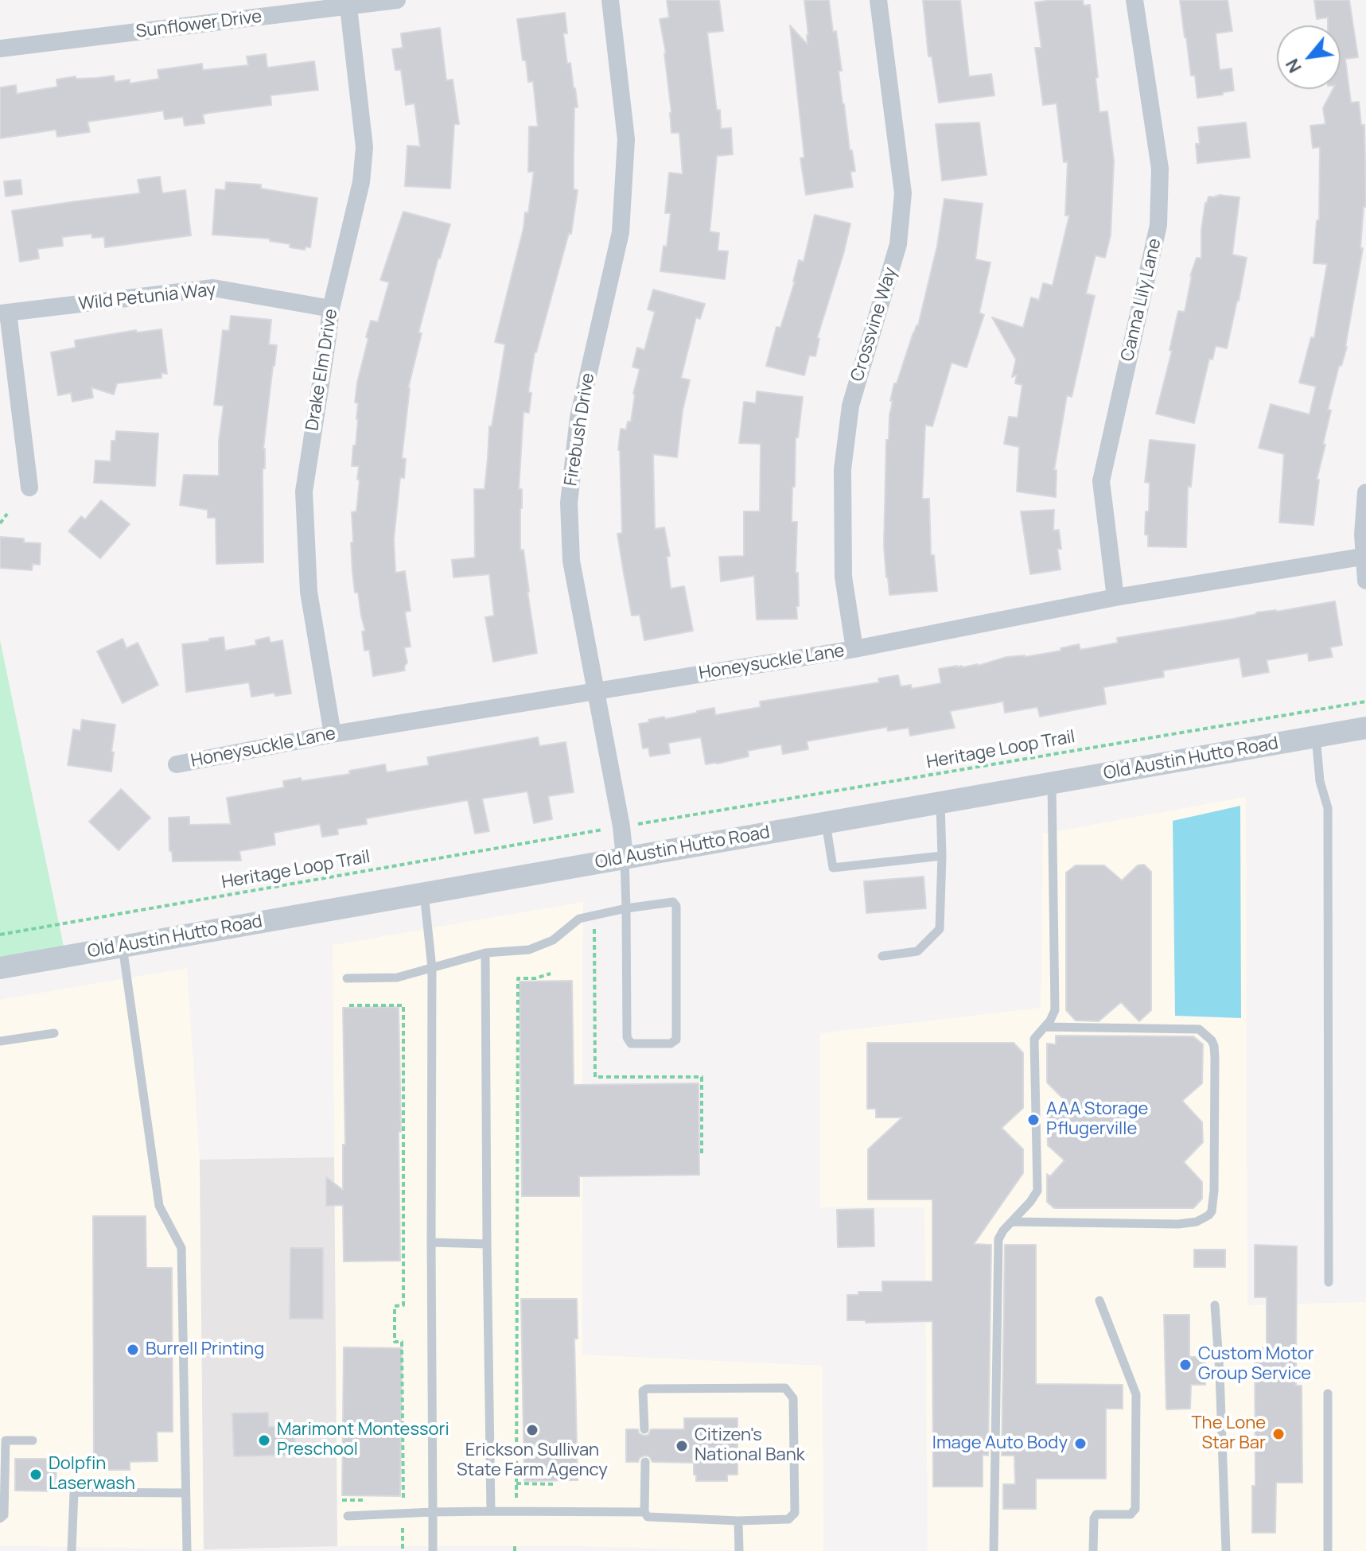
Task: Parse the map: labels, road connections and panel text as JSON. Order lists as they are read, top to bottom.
{
  "streets": {
    "street": [
      "Sunflower Drive",
      "Wild Petunia Way",
      "Canna Lily Lane",
      "Crossvine Way",
      "Drake Elm Drive",
      "Firebush Drive",
      "Honeysuckle Lane",
      "Old Austin Hutto Road"
    ],
    "path": ["Heritage Loop Trail"]
  },
  "crossings": [
    ["Sunflower Drive", "Drake Elm Drive"],
    ["Wild Petunia Way", "Drake Elm Drive"],
    ["Canna Lily Lane", "Honeysuckle Lane"],
    ["Crossvine Way", "Honeysuckle Lane"],
    ["Drake Elm Drive", "Honeysuckle Lane"],
    ["Firebush Drive", "Honeysuckle Lane"],
    ["Firebush Drive", "Old Austin Hutto Road"]
  ],
  "places": [
    "AAA Storage Pflugerville",
    "Burrell Printing",
    "Custom Motor Group Service",
    "Erickson Sullivan State Farm Agency",
    "The Lone Star Bar",
    "Marimont Montessori Preschool",
    "Image Auto Body",
    "Citizen's National Bank",
    "Dolpfin Laserwash"
  ],
  "north": "bottom left"
}
